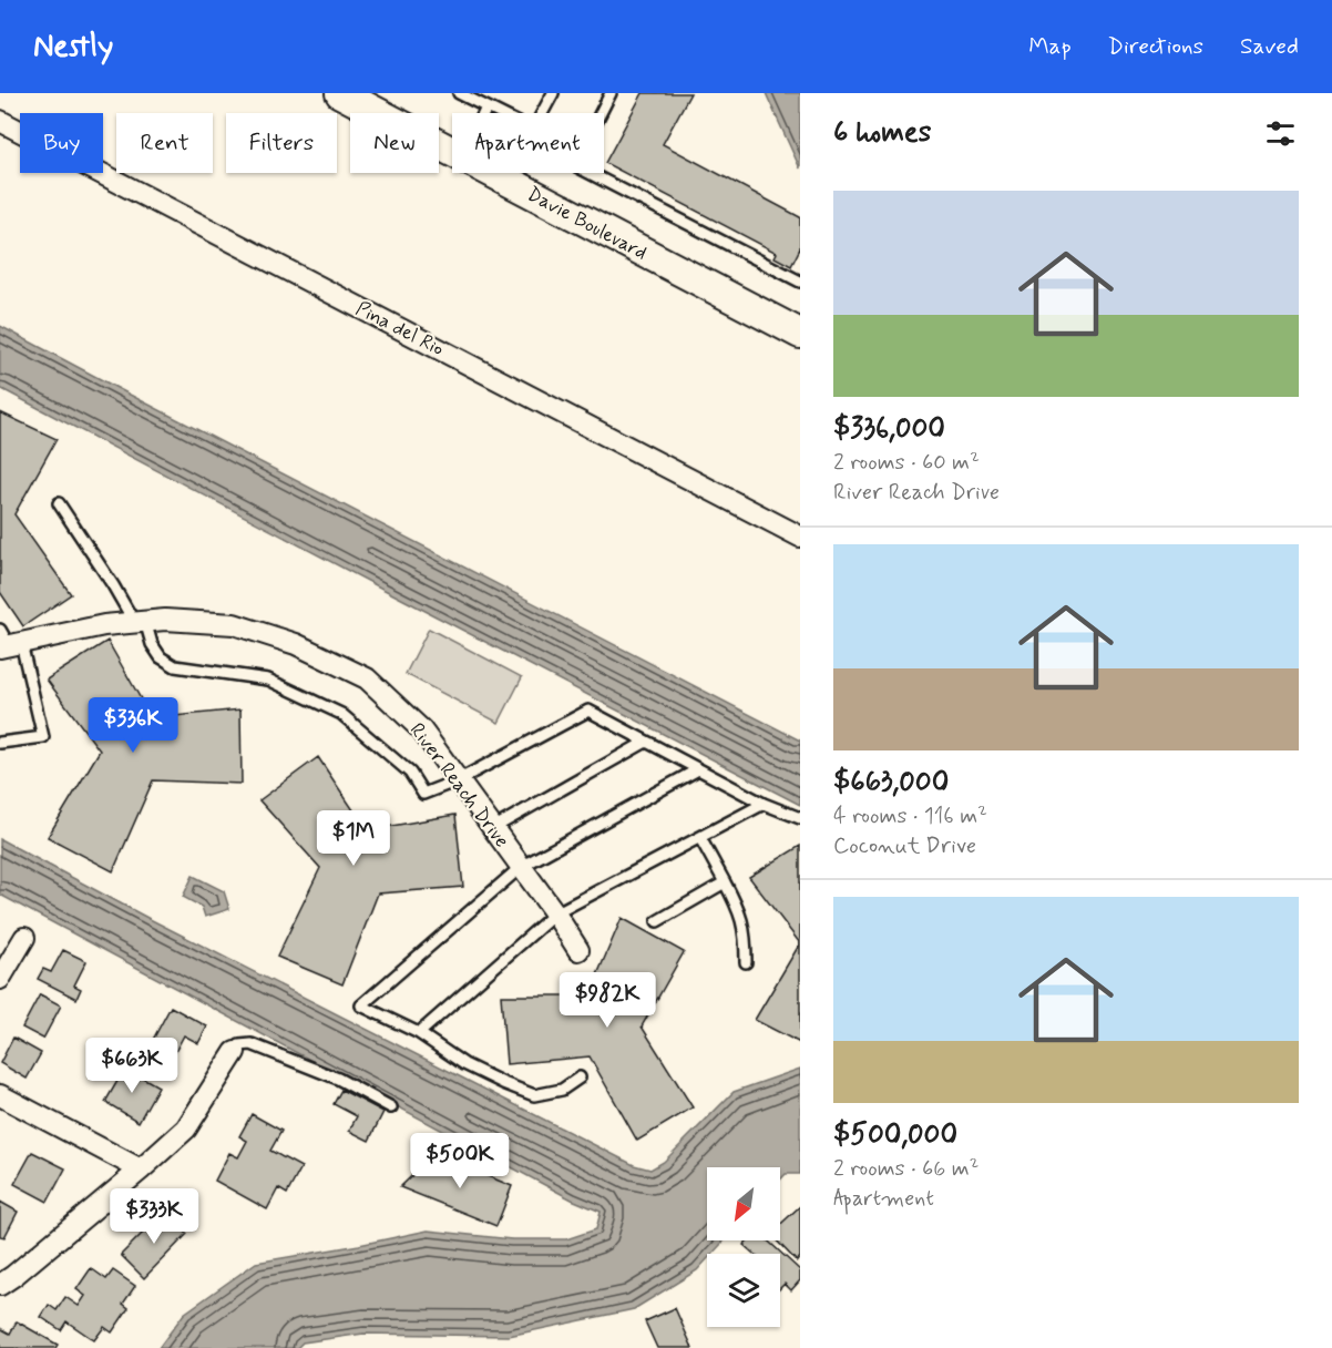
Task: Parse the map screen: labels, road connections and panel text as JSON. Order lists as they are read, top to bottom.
{
  "streets": {
    "main road": ["Davie Boulevard"],
    "street": ["Pina del Rio", "River Reach Drive"]
  },
  "north": "bottom left",
  "page": {
    "header": "Nestly",
    "nav": ["Map", "Directions", "Saved"],
    "heading": "6 homes",
    "chip": [
      "Buy",
      "Rent",
      "Filters",
      "New",
      "Apartment"
    ],
    "list": [
      {
        "name": "$336,000",
        "note": "2 rooms · 60 m² · River Reach Drive"
      },
      {
        "name": "$663,000",
        "note": "4 rooms · 116 m² · Coconut Drive"
      },
      {
        "name": "$500,000",
        "note": "2 rooms · 66 m² · Apartment"
      }
    ],
    "price": [
      "$336K",
      "$1M",
      "$982K",
      "$663K",
      "$500K",
      "$333K"
    ]
  }
}
